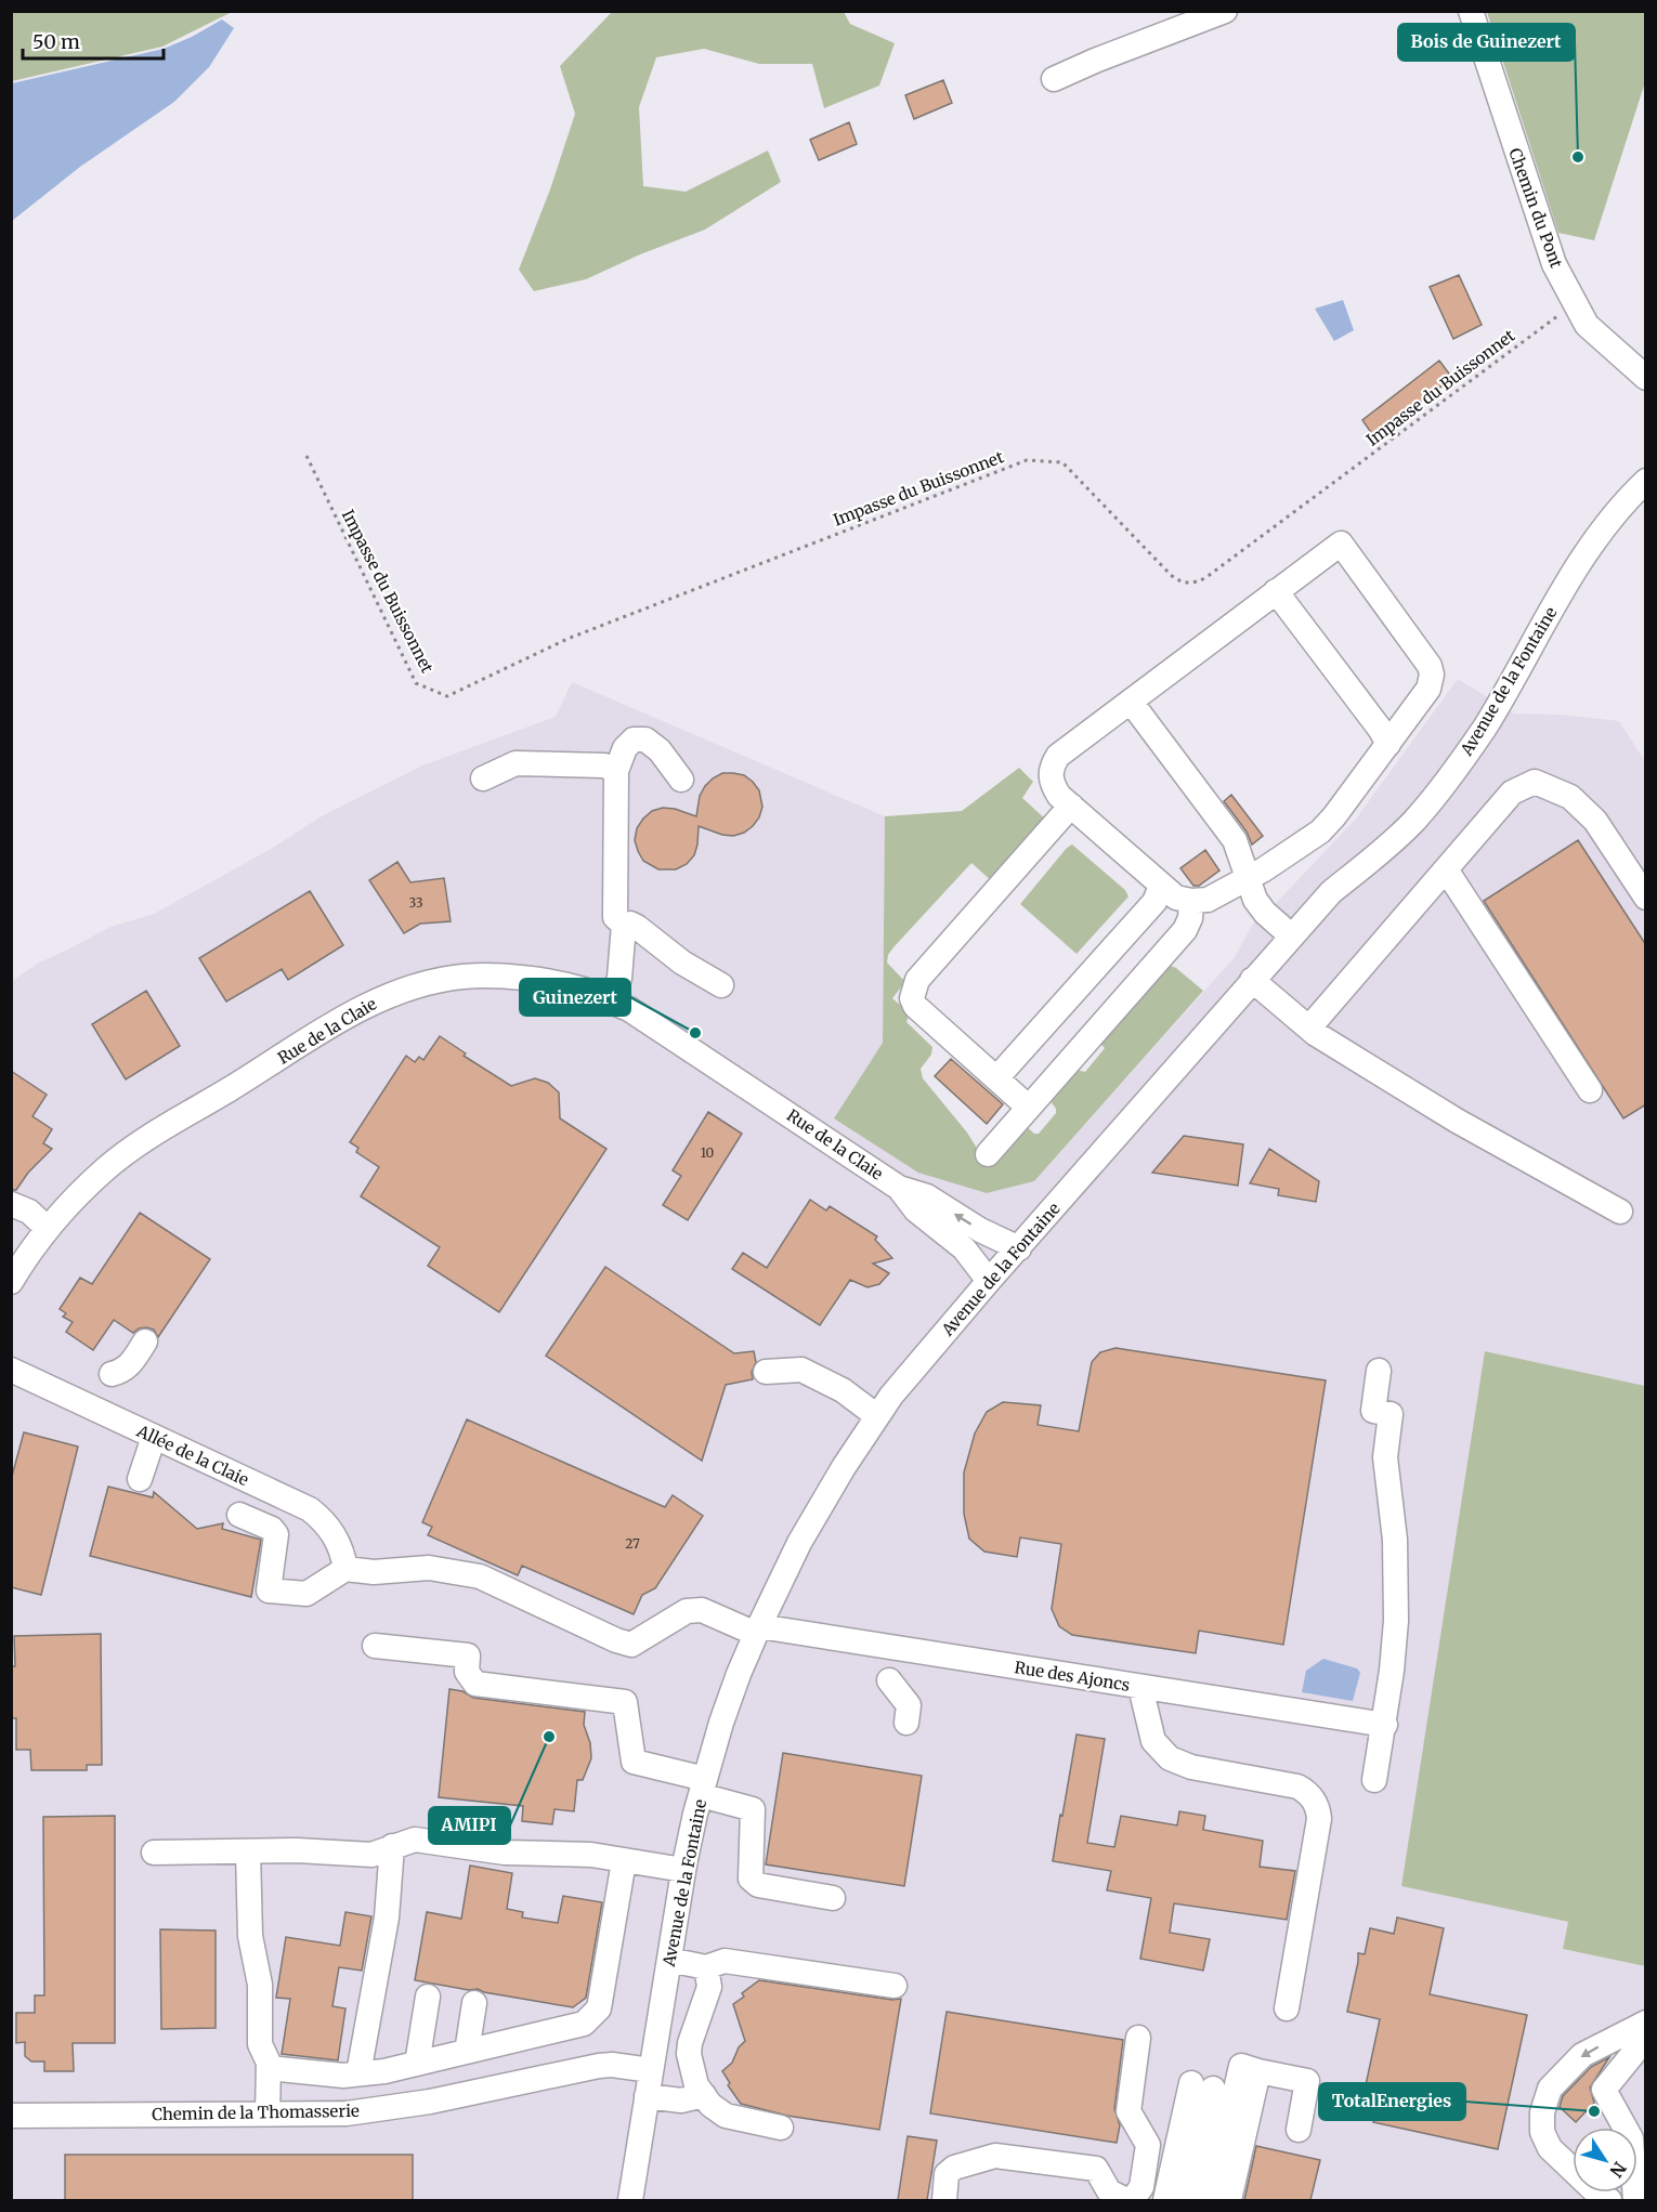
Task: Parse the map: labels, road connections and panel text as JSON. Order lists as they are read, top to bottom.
{
  "streets": {
    "street": [
      "Chemin du Pont",
      "Avenue de la Fontaine",
      "Rue de la Claie",
      "Allée de la Claie",
      "Rue des Ajoncs",
      "Chemin de la Thomasserie"
    ],
    "path": ["Impasse du Buissonnet"]
  },
  "crossings": [
    ["Chemin du Pont", "Impasse du Buissonnet"],
    ["Avenue de la Fontaine", "Rue de la Claie"],
    ["Avenue de la Fontaine", "Rue des Ajoncs"],
    ["Avenue de la Fontaine", "Chemin de la Thomasserie"],
    ["Allée de la Claie", "Rue des Ajoncs"]
  ],
  "places": [
    "Bois de Guinezert",
    "Guinezert",
    "AMIPI",
    "TotalEnergies"
  ],
  "house_numbers": ["33", "10", "27"],
  "scale_bar": "50 m",
  "north": "bottom right"
}
